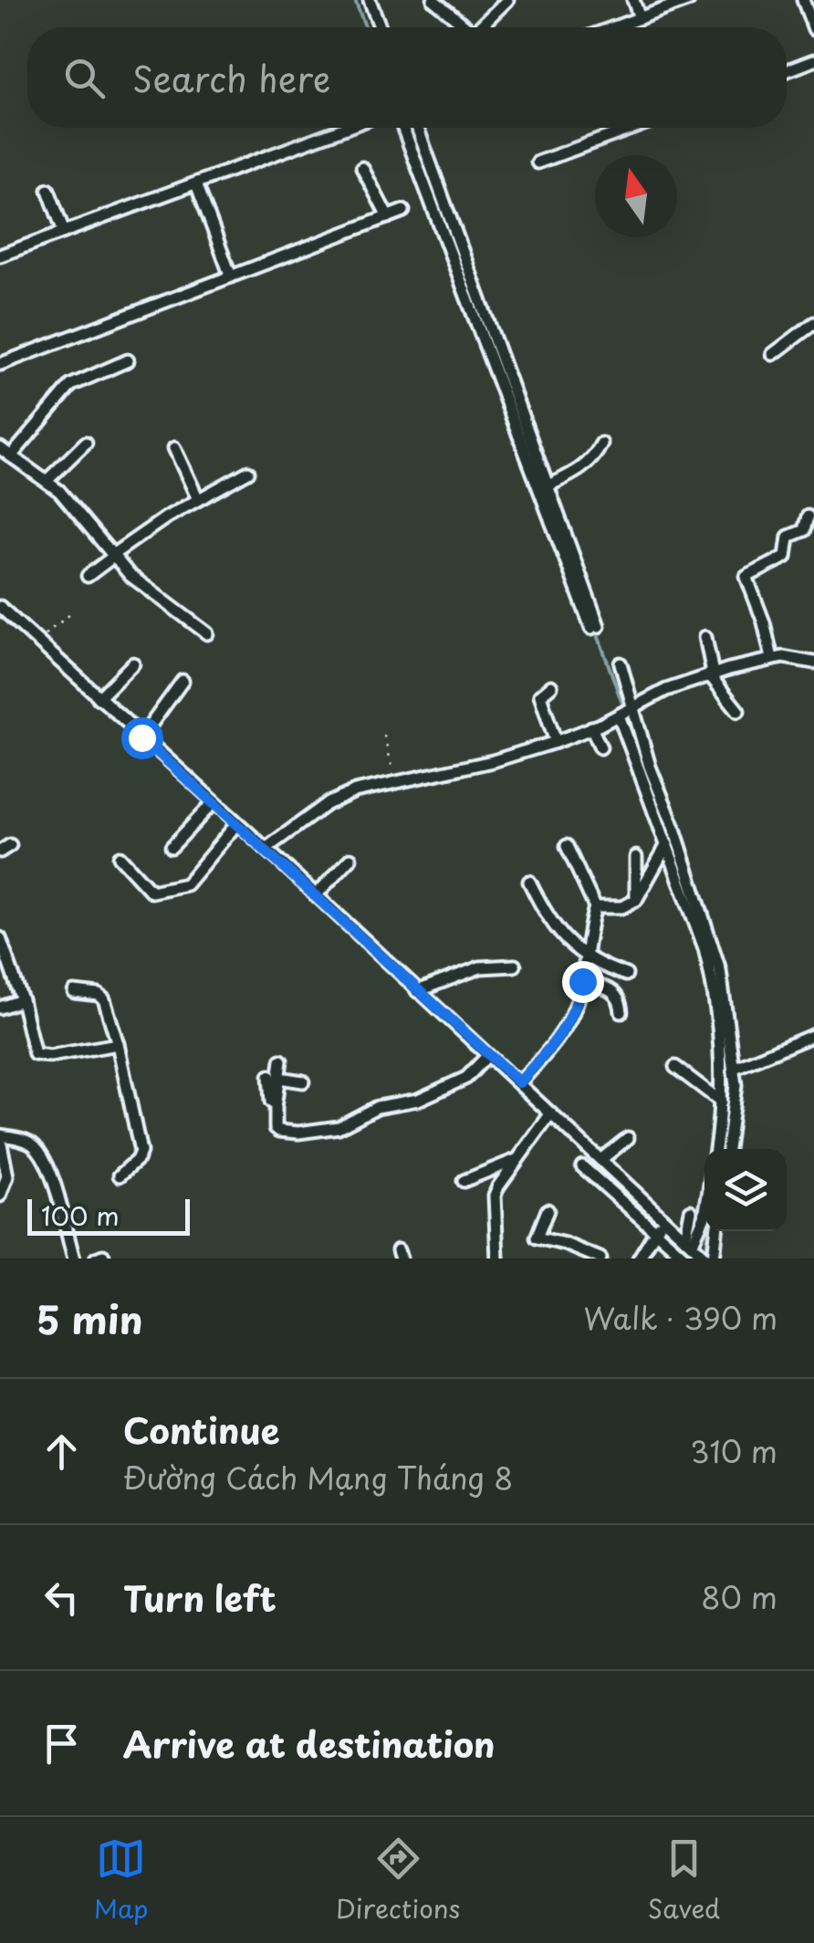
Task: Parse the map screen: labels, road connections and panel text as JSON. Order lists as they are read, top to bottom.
{
  "scale_bar": "100 m",
  "north": "top",
  "page": {
    "search": "Search here",
    "scale": "100 m",
    "heading": ["5 min", "Walk · 390 m"],
    "list": [
      ["Continue", "Đường Cách Mạng Tháng 8", "310 m"],
      ["Turn left", "80 m"],
      "Arrive at destination"
    ],
    "nav": ["Map", "Directions", "Saved"]
  }
}
